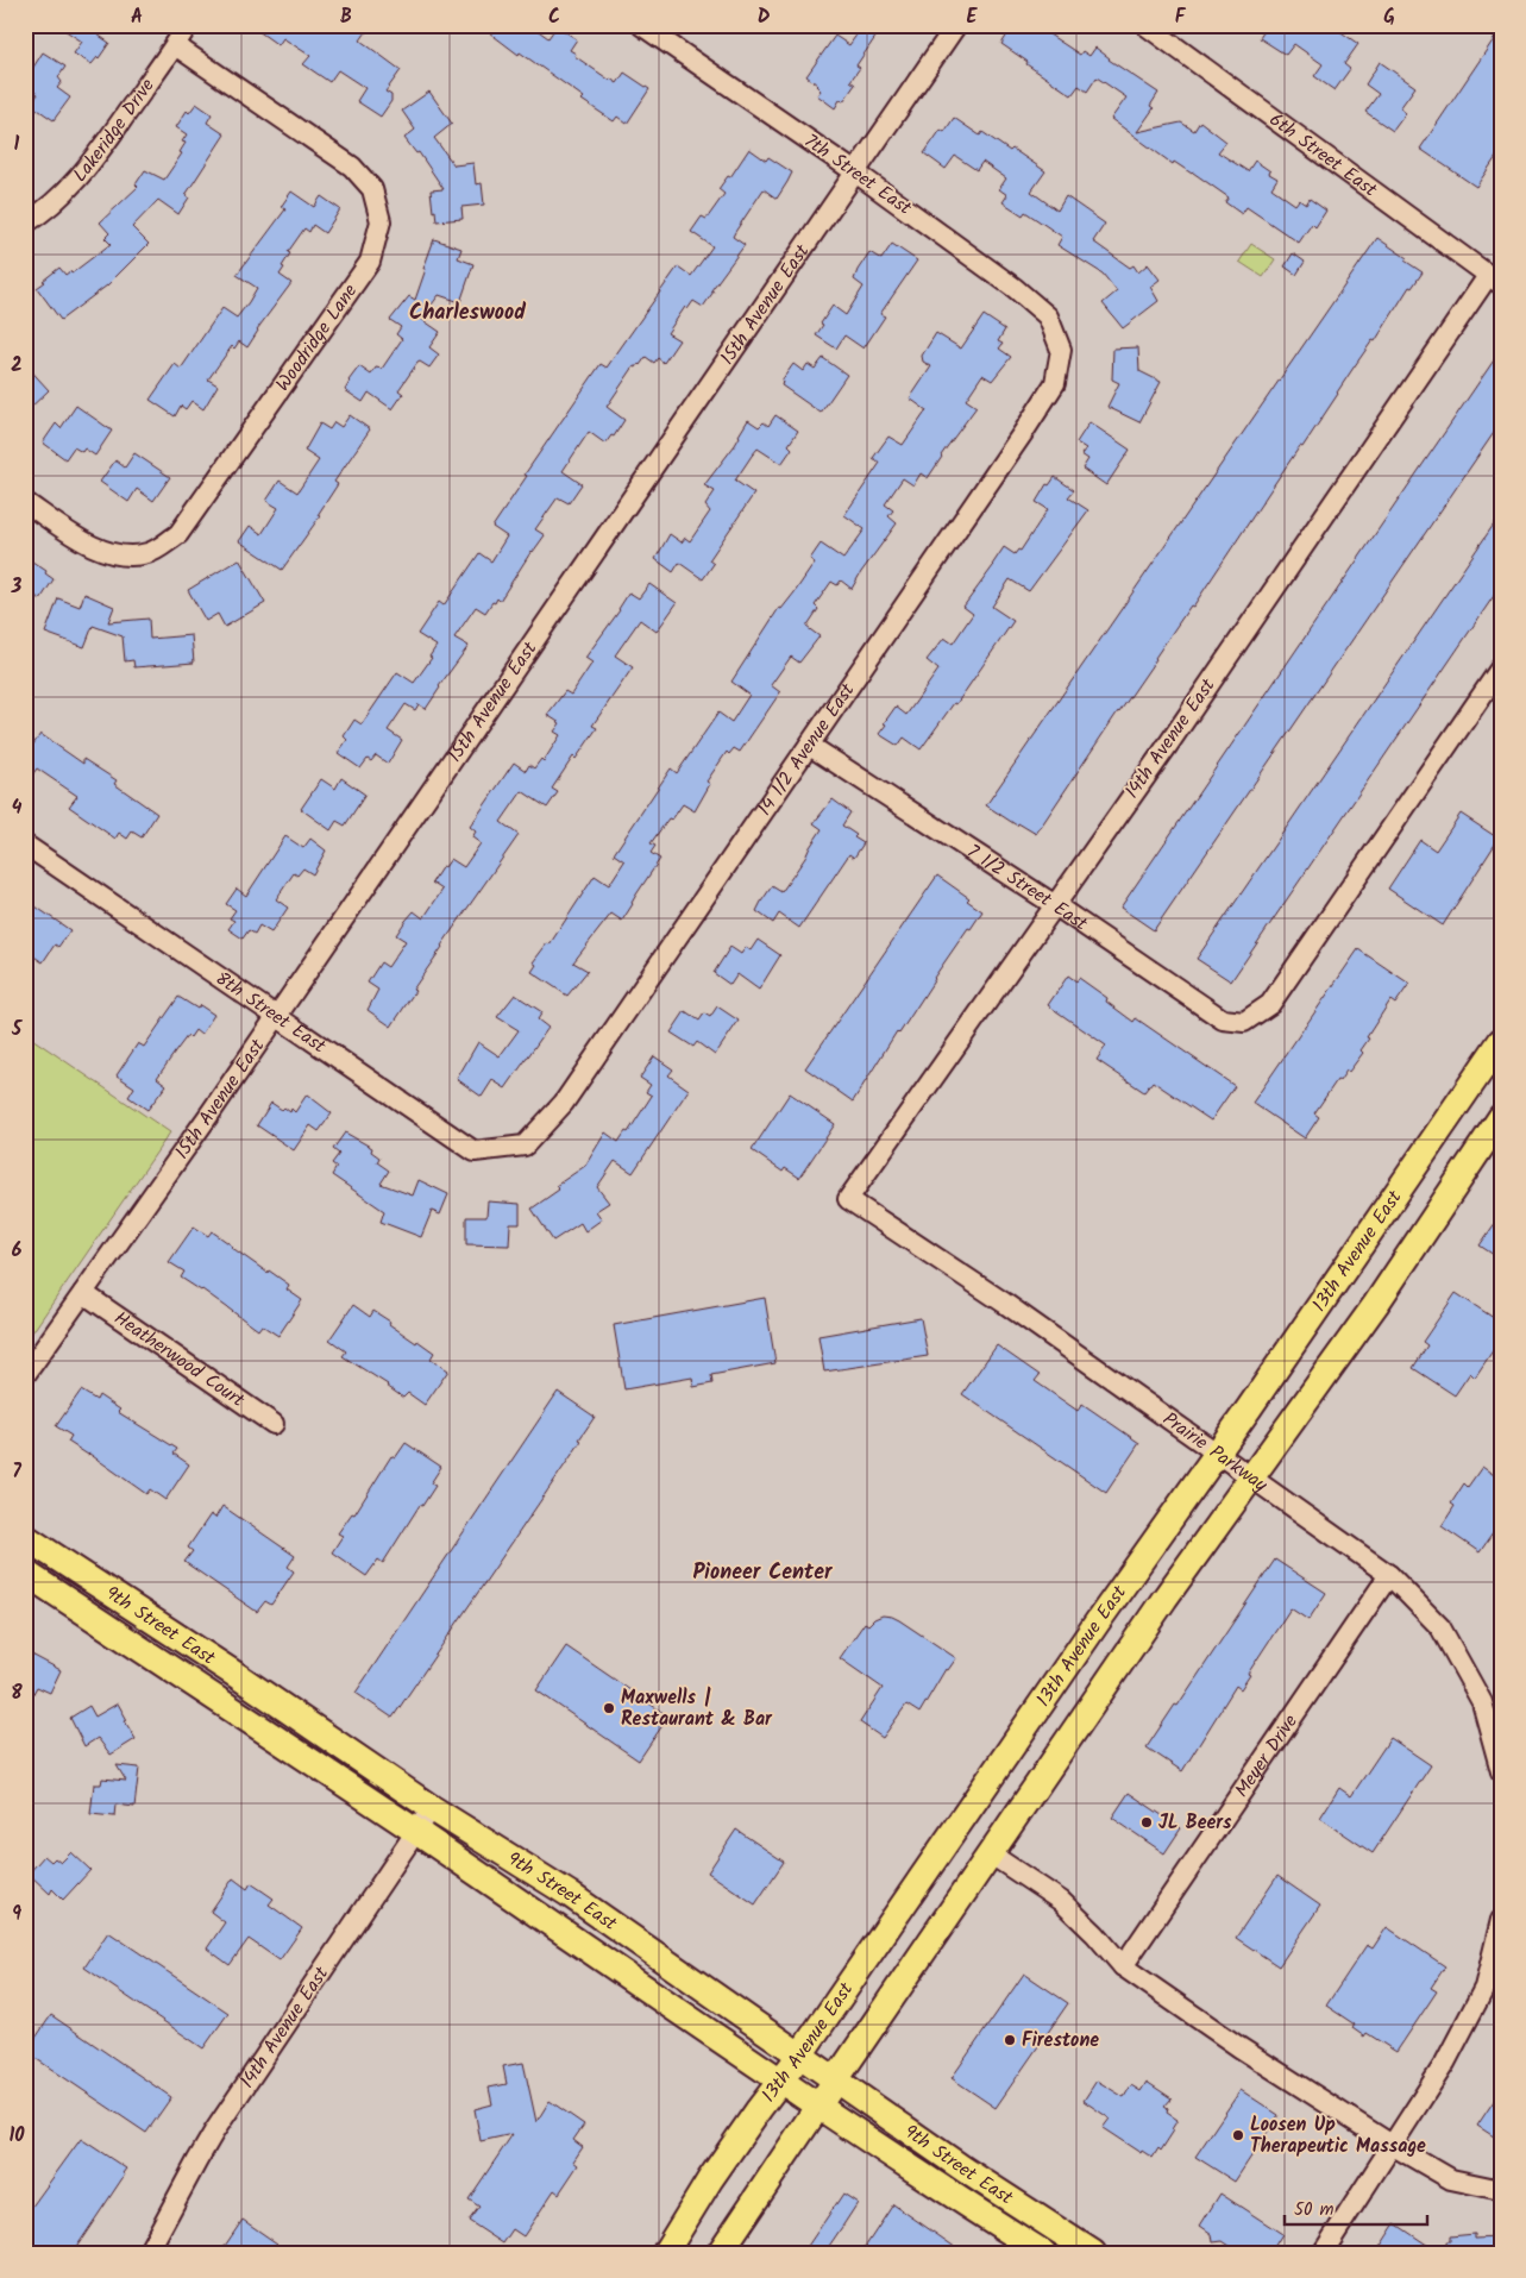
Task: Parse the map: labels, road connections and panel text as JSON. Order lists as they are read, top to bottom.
{
  "streets": {
    "main road": ["13th Avenue East", "9th Street East"],
    "street": [
      "Lakeridge Drive",
      "6th Street East",
      "7th Street East",
      "15th Avenue East",
      "Woodridge Lane",
      "14th Avenue East",
      "14 1/2 Avenue East",
      "7 1/2 Street East",
      "8th Street East",
      "Heatherwood Court",
      "Prairie Parkway",
      "Meyer Drive"
    ]
  },
  "crossings": [
    ["Lakeridge Drive", "Woodridge Lane"],
    ["6th Street East", "14th Avenue East"],
    ["7th Street East", "15th Avenue East"],
    ["7th Street East", "14 1/2 Avenue East"],
    ["15th Avenue East", "8th Street East"],
    ["15th Avenue East", "Heatherwood Court"],
    ["14th Avenue East", "7 1/2 Street East"],
    ["14th Avenue East", "Prairie Parkway"],
    ["14th Avenue East", "9th Street East"],
    ["14 1/2 Avenue East", "7 1/2 Street East"],
    ["14 1/2 Avenue East", "8th Street East"],
    ["13th Avenue East", "Prairie Parkway"],
    ["13th Avenue East", "9th Street East"],
    ["Prairie Parkway", "Meyer Drive"]
  ],
  "districts": ["Charleswood", "Pioneer Center"],
  "places": [
    "Maxwells | Restaurant & Bar",
    "JL Beers",
    "Firestone",
    "Loosen Up Therapeutic Massage"
  ],
  "scale_bar": "50 m",
  "grid": {
    "columns": [
      "A",
      "B",
      "C",
      "D",
      "E",
      "F",
      "G"
    ],
    "rows": [
      "1",
      "2",
      "3",
      "4",
      "5",
      "6",
      "7",
      "8",
      "9",
      "10"
    ]
  }
}
